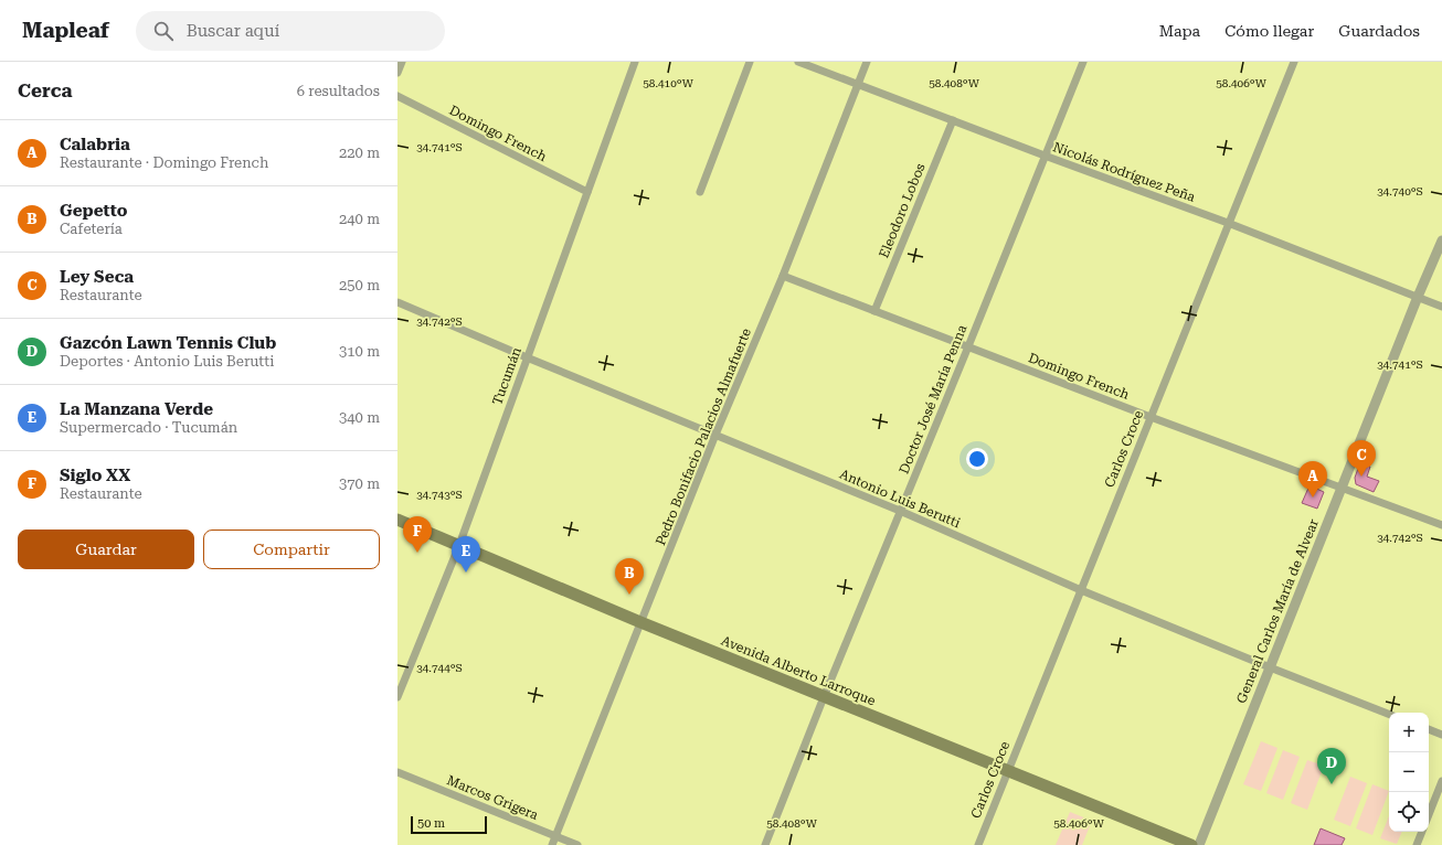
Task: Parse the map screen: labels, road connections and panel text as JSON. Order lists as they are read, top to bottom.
{
  "streets": {
    "main road": ["Avenida Alberto Larroque"],
    "street": [
      "Domingo French",
      "Nicolás Rodríguez Peña",
      "Eleodoro Lobos",
      "Tucumán",
      "Doctor José María Penna",
      "Pedro Bonifacio Palacios Almafuerte",
      "Carlos Croce",
      "Antonio Luis Berutti",
      "General Carlos María de Alvear",
      "Marcos Grigera"
    ]
  },
  "crossings": [
    ["Domingo French", "Eleodoro Lobos"],
    ["Domingo French", "Tucumán"],
    ["Domingo French", "Doctor José María Penna"],
    ["Domingo French", "Pedro Bonifacio Palacios Almafuerte"],
    ["Domingo French", "Carlos Croce"],
    ["Domingo French", "General Carlos María de Alvear"],
    ["Nicolás Rodríguez Peña", "Eleodoro Lobos"],
    ["Nicolás Rodríguez Peña", "Doctor José María Penna"],
    ["Nicolás Rodríguez Peña", "Pedro Bonifacio Palacios Almafuerte"],
    ["Nicolás Rodríguez Peña", "Carlos Croce"],
    ["Nicolás Rodríguez Peña", "General Carlos María de Alvear"],
    ["Tucumán", "Antonio Luis Berutti"],
    ["Tucumán", "Avenida Alberto Larroque"],
    ["Doctor José María Penna", "Antonio Luis Berutti"],
    ["Doctor José María Penna", "Avenida Alberto Larroque"],
    ["Pedro Bonifacio Palacios Almafuerte", "Antonio Luis Berutti"],
    ["Pedro Bonifacio Palacios Almafuerte", "Avenida Alberto Larroque"],
    ["Pedro Bonifacio Palacios Almafuerte", "Marcos Grigera"],
    ["Carlos Croce", "Antonio Luis Berutti"],
    ["Carlos Croce", "Avenida Alberto Larroque"],
    ["Antonio Luis Berutti", "General Carlos María de Alvear"]
  ],
  "scale_bar": "50 m",
  "page": {
    "header": "Mapleaf",
    "search": "Buscar aquí",
    "nav": ["Mapa", "Cómo llegar", "Guardados"],
    "heading": ["Cerca", "6 resultados"],
    "list": [
      {
        "mark": "A",
        "name": "Calabria",
        "note": "Restaurante · Domingo French",
        "value": "220 m"
      },
      {
        "mark": "B",
        "name": "Gepetto",
        "note": "Cafetería",
        "value": "240 m"
      },
      {
        "mark": "C",
        "name": "Ley Seca",
        "note": "Restaurante",
        "value": "250 m"
      },
      {
        "mark": "D",
        "name": "Gazcón Lawn Tennis Club",
        "note": "Deportes · Antonio Luis Berutti",
        "value": "310 m"
      },
      {
        "mark": "E",
        "name": "La Manzana Verde",
        "note": "Supermercado · Tucumán",
        "value": "340 m"
      },
      {
        "mark": "F",
        "name": "Siglo XX",
        "note": "Restaurante",
        "value": "370 m"
      }
    ],
    "pins": [
      "C",
      "A",
      "F",
      "E",
      "B",
      "D"
    ],
    "buttons": ["Guardar", "Compartir"],
    "map_buttons": ["+", "−"],
    "scale": "50 m"
  },
  "coordinates": [
    "58.410°W",
    "58.408°W",
    "58.406°W",
    "34.741°S",
    "34.740°S",
    "34.742°S",
    "34.743°S",
    "34.744°S"
  ]
}
